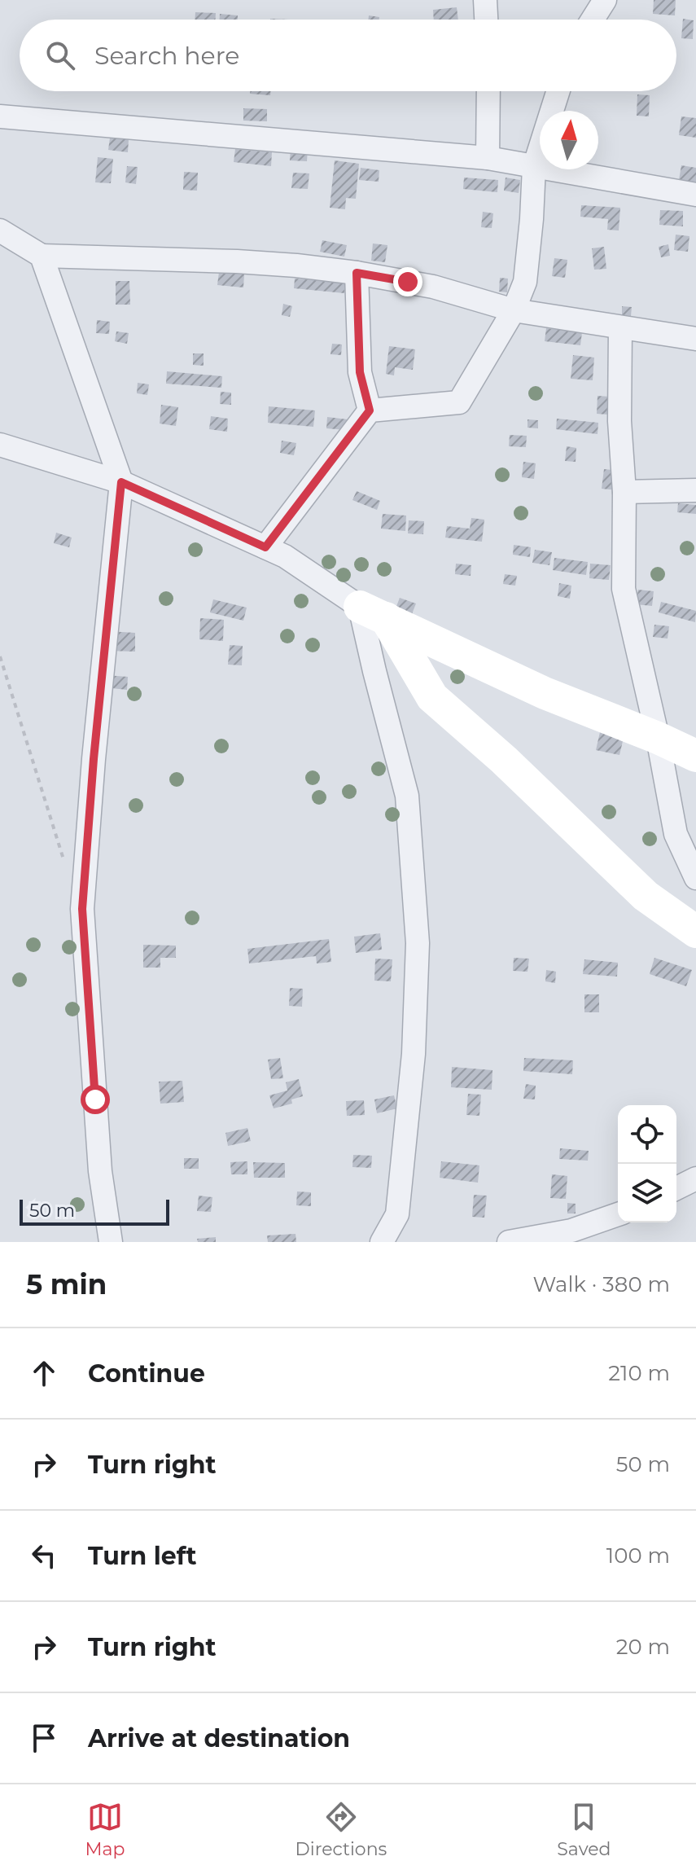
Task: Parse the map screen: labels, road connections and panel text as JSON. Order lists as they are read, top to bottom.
{
  "scale_bar": "50 m",
  "north": "top",
  "page": {
    "search": "Search here",
    "scale": "50 m",
    "heading": ["5 min", "Walk · 380 m"],
    "list": [
      ["Continue", "210 m"],
      ["Turn right", "50 m"],
      ["Turn left", "100 m"],
      ["Turn right", "20 m"],
      "Arrive at destination"
    ],
    "nav": ["Map", "Directions", "Saved"]
  }
}
